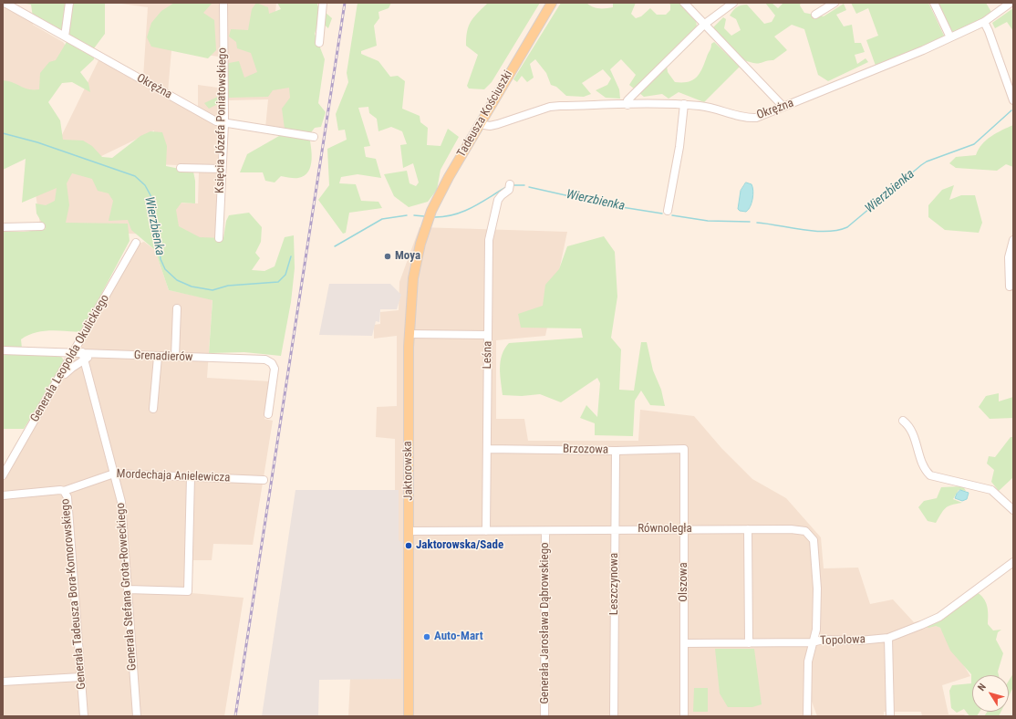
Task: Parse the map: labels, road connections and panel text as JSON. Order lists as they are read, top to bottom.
{
  "streets": {
    "main road": ["Tadeusza Kościuszki", "Jaktorowska"],
    "street": [
      "Okrężna",
      "Księcia Józefa Poniatowskiego",
      "Leśna",
      "Grenadierów",
      "Generała Leopolda Okulickiego",
      "Brzozowa",
      "Mordechaja Anielewicza",
      "Równoległa",
      "Olszowa",
      "Leszczynowa",
      "Generała Stefana Grota-Roweckiego",
      "Generała Tadeusza Bora-Komorowskiego",
      "Generała Jarosława Dąbrowskiego",
      "Topolowa"
    ]
  },
  "crossings": [
    ["Okrężna", "Tadeusza Kościuszki"],
    ["Okrężna", "Księcia Józefa Poniatowskiego"],
    ["Tadeusza Kościuszki", "Jaktorowska"],
    ["Leśna", "Brzozowa"],
    ["Leśna", "Równoległa"],
    ["Grenadierów", "Generała Leopolda Okulickiego"],
    ["Grenadierów", "Generała Stefana Grota-Roweckiego"],
    ["Generała Leopolda Okulickiego", "Generała Stefana Grota-Roweckiego"],
    ["Brzozowa", "Olszowa"],
    ["Brzozowa", "Leszczynowa"],
    ["Jaktorowska", "Równoległa"],
    ["Mordechaja Anielewicza", "Generała Stefana Grota-Roweckiego"],
    ["Mordechaja Anielewicza", "Generała Tadeusza Bora-Komorowskiego"],
    ["Równoległa", "Olszowa"],
    ["Równoległa", "Leszczynowa"],
    ["Równoległa", "Generała Jarosława Dąbrowskiego"],
    ["Równoległa", "Topolowa"],
    ["Olszowa", "Topolowa"]
  ],
  "water": ["Wierzbienka"],
  "places": ["Moya", "Jaktorowska/Sade", "Auto-Mart"],
  "north": "top left"
}
